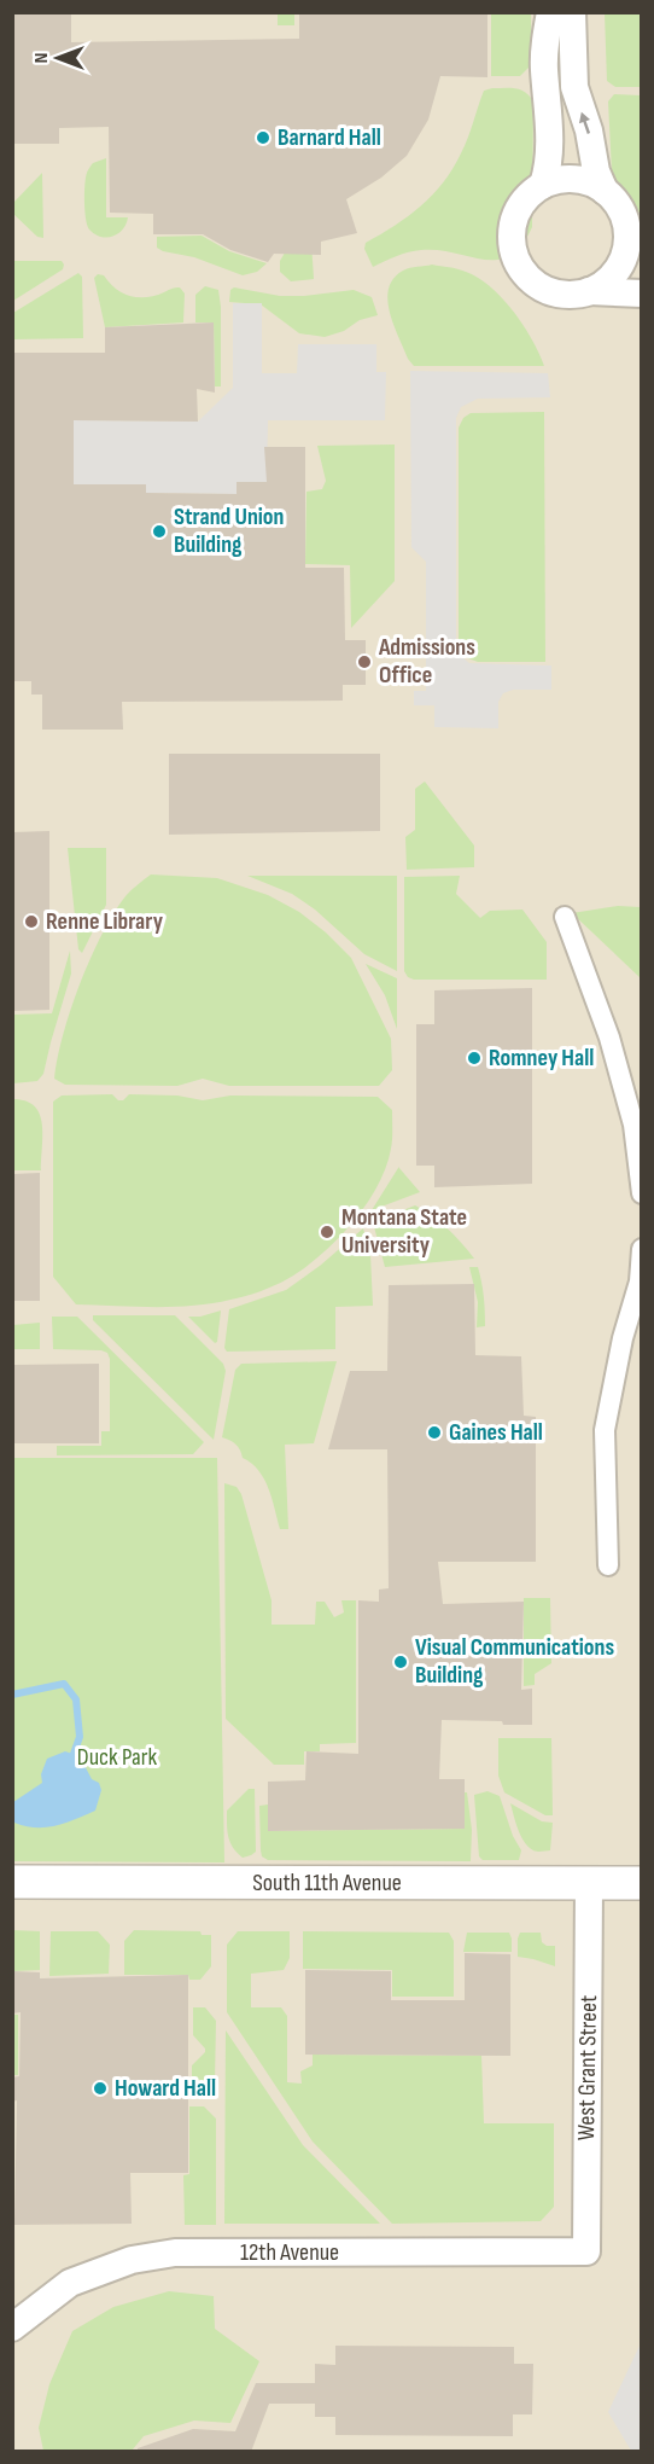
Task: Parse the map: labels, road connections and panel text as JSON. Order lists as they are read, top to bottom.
{
  "streets": {
    "street": ["South 11th Avenue", "West Grant Street", "12th Avenue"]
  },
  "crossings": [
    ["South 11th Avenue", "West Grant Street"],
    ["West Grant Street", "12th Avenue"]
  ],
  "parks": ["Duck Park"],
  "places": [
    "Barnard Hall",
    "Strand Union Building",
    "Admissions Office",
    "Renne Library",
    "Romney Hall",
    "Montana State University",
    "Gaines Hall",
    "Visual Communications Building",
    "Howard Hall"
  ],
  "north": "left"
}
